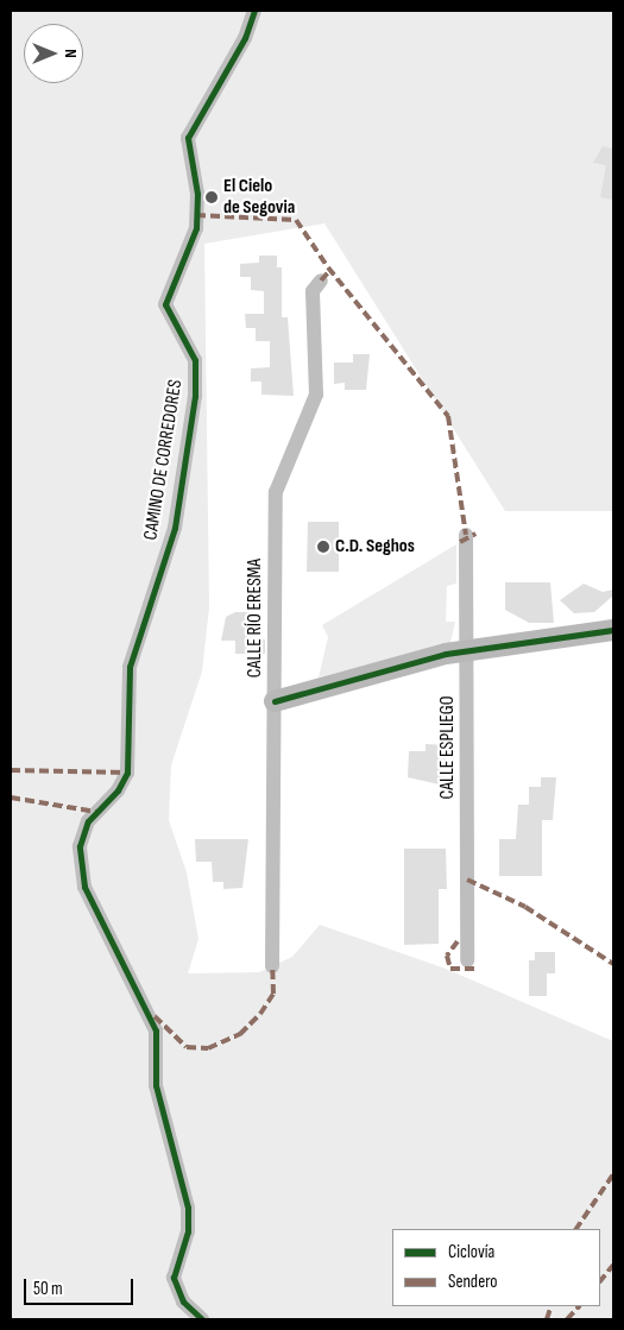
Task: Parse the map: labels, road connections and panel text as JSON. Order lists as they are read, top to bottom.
{
  "streets": {
    "street": ["CAMINO DE CORREDORES", "CALLE RÍO ERESMA", "CALLE ESPLIEGO"]
  },
  "places": ["El Cielo de Segovia", "C.D. Seghos"],
  "legend": ["Ciclovía", "Sendero"],
  "scale_bar": "50 m",
  "north": "right"
}
